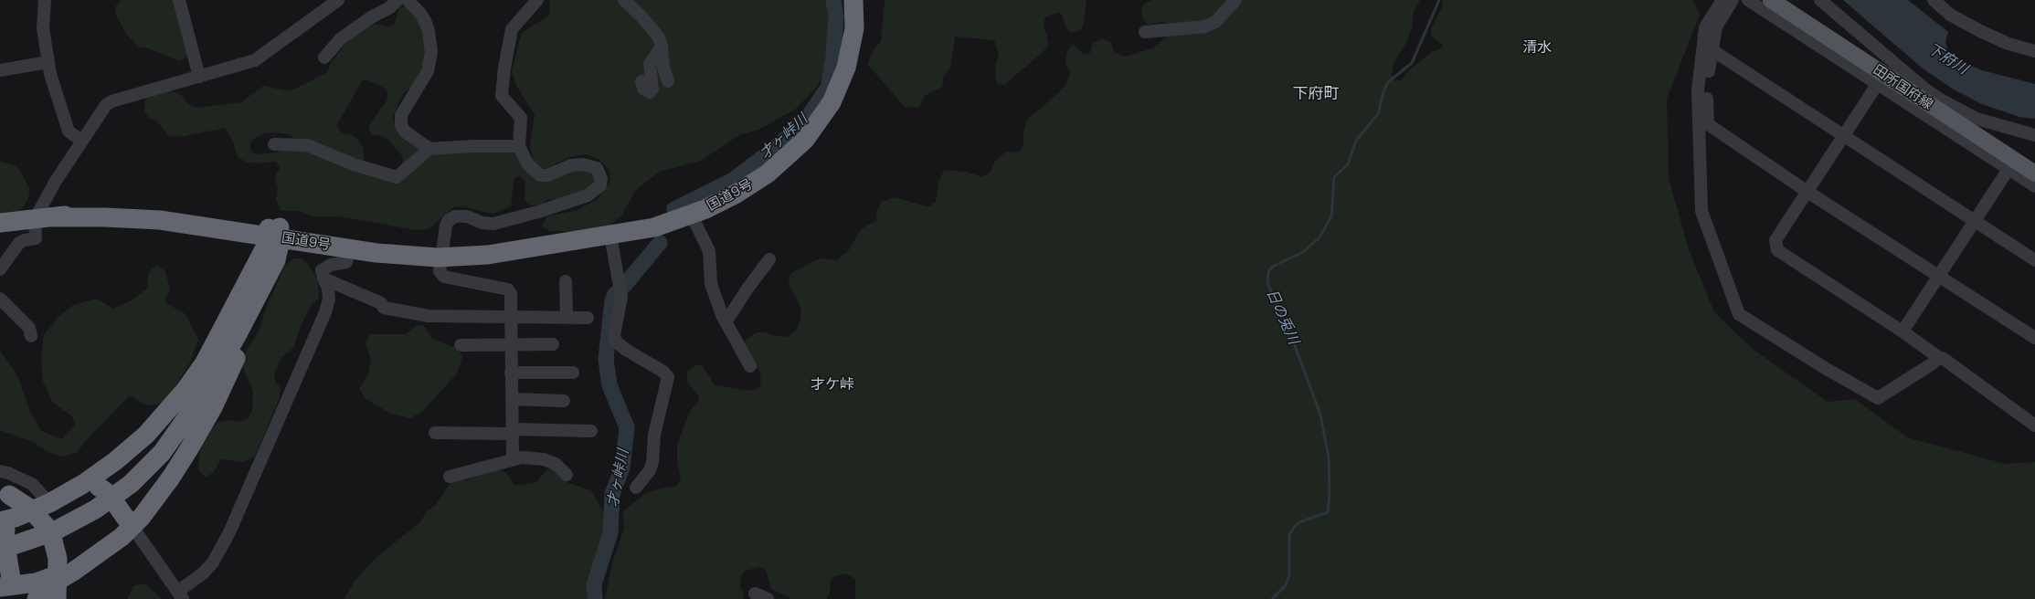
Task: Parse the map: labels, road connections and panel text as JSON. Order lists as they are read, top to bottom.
{
  "streets": {
    "highway": ["国道9号"],
    "main road": ["田所国府線"]
  },
  "districts": ["清水", "下府町", "才ケ峠"],
  "water": ["下府川", "才ヶ峠川", "日の兎川"]
}
